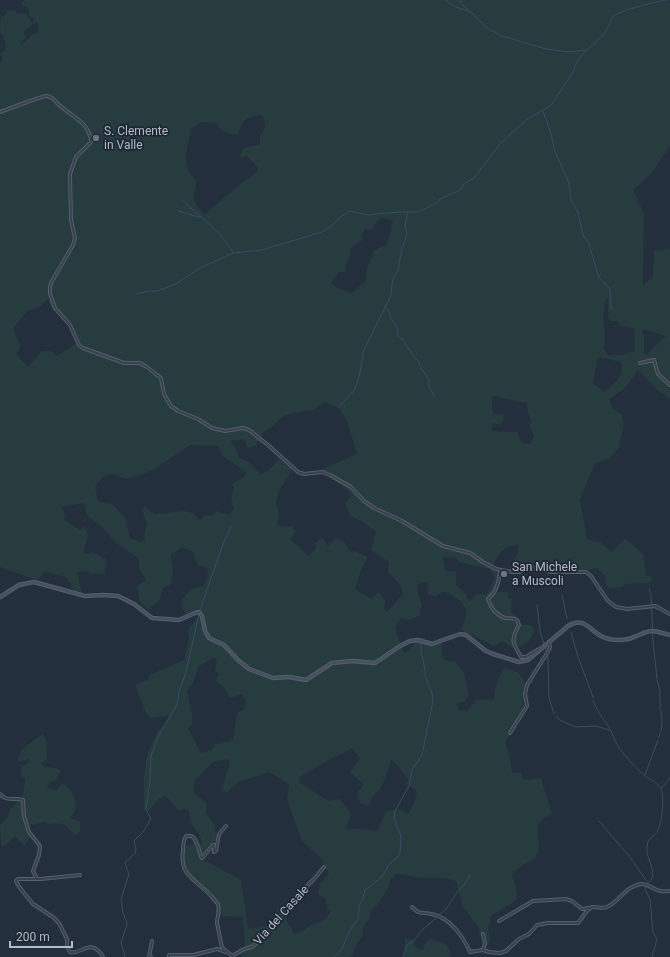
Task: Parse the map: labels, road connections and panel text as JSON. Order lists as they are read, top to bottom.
{
  "streets": {
    "street": ["Via del Casale"]
  },
  "places": ["S. Clemente in Valle", "San Michele a Muscoli"],
  "scale_bar": "200 m"
}
